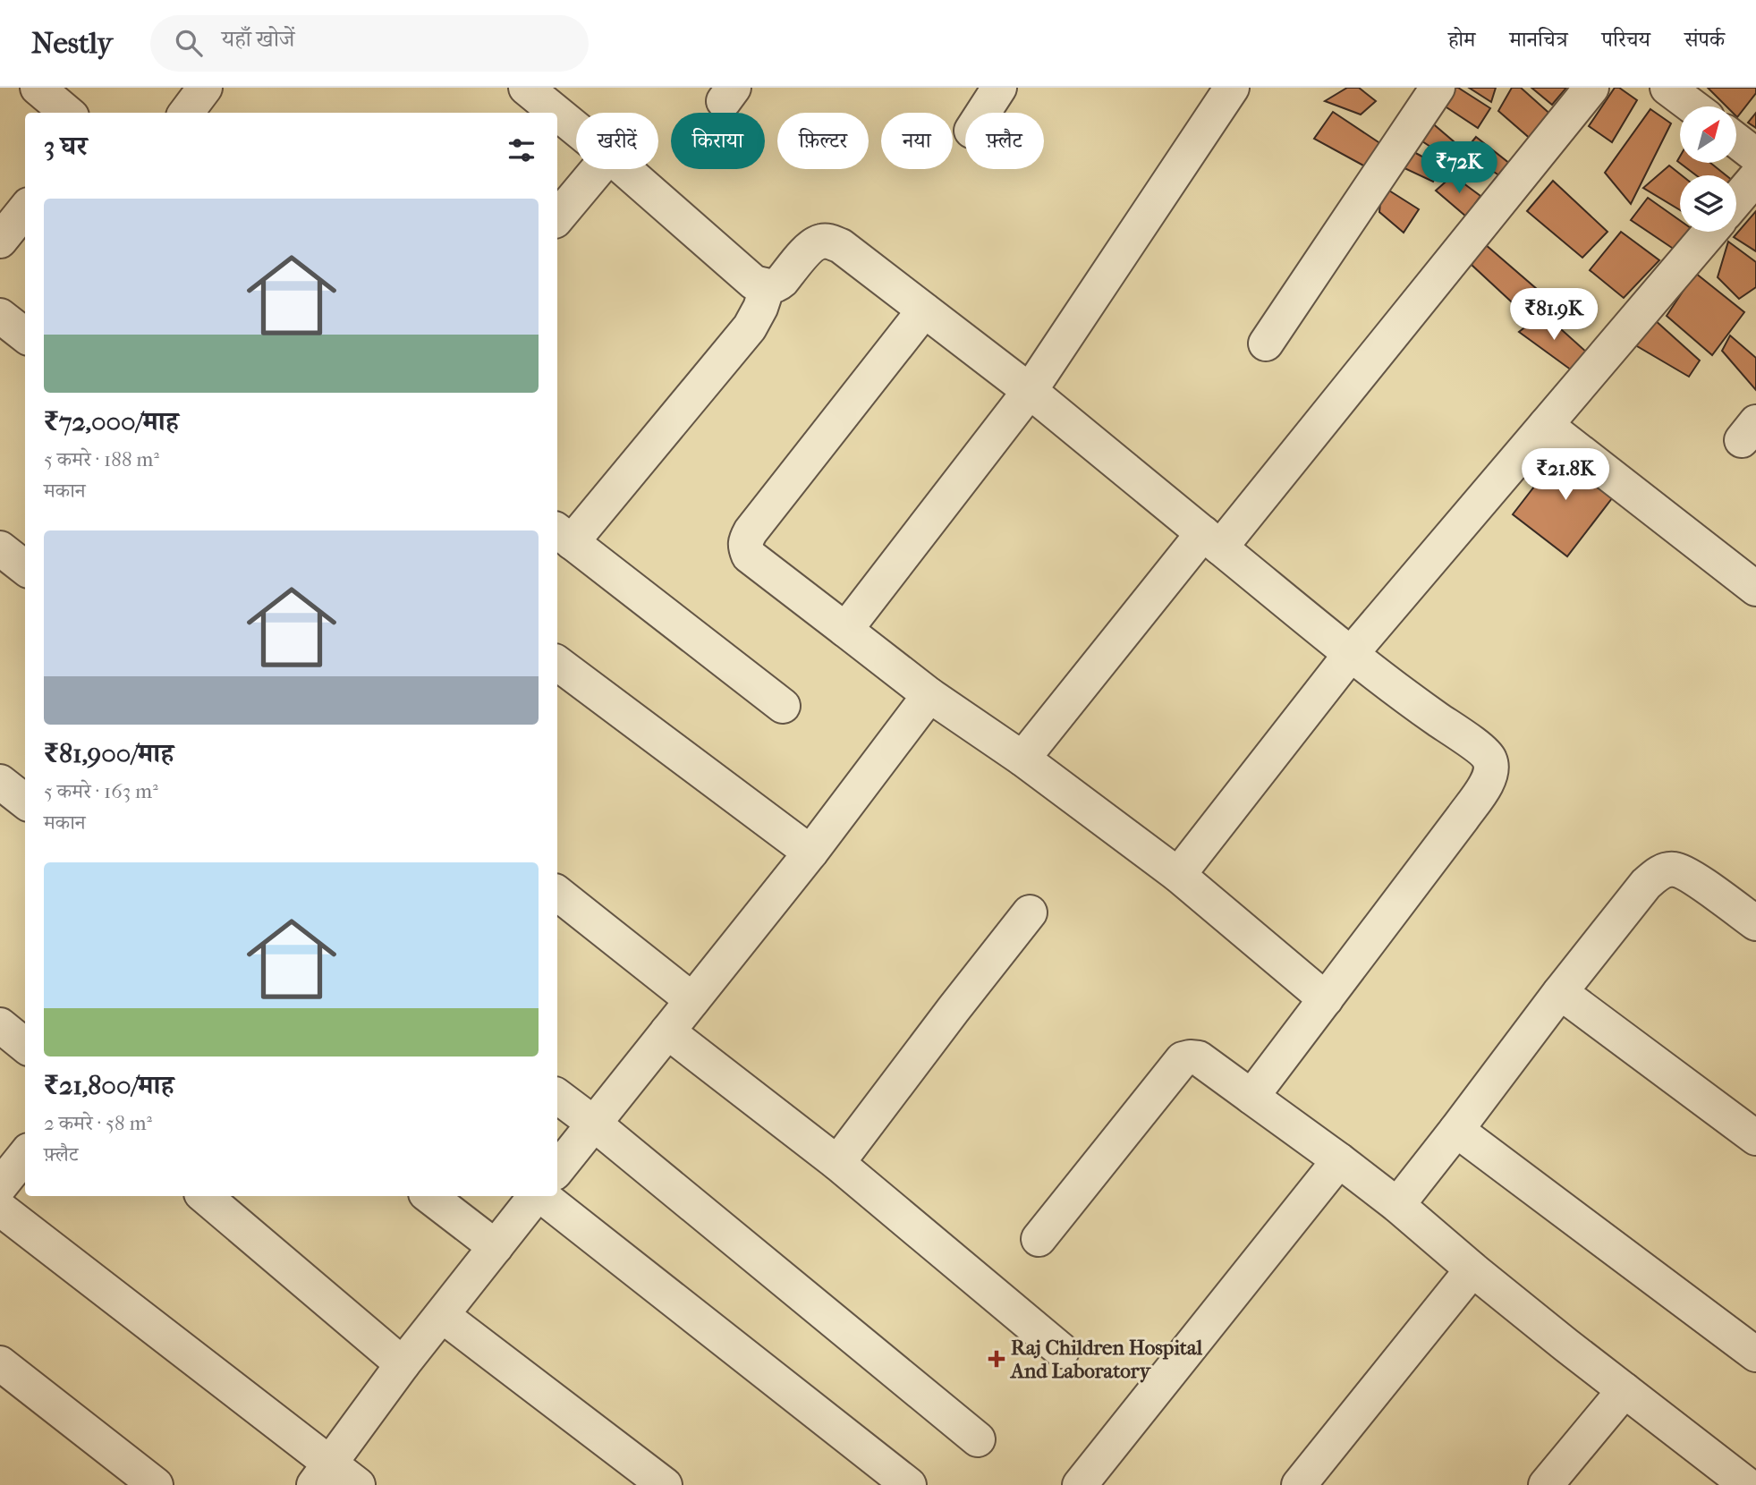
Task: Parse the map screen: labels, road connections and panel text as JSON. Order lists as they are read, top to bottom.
{
  "places": {
    "health": ["Raj Children Hospital And Laboratory"]
  },
  "north": "top right",
  "page": {
    "header": "Nestly",
    "search": "यहाँ खोजें",
    "nav": [
      "होम",
      "मानचित्र",
      "परिचय",
      "संपर्क"
    ],
    "chip": [
      "खरीदें",
      "किराया",
      "फ़िल्टर",
      "नया",
      "फ़्लैट"
    ],
    "heading": "3 घर",
    "price": ["₹72K", "₹81.9K", "₹21.8K"],
    "list": [
      {
        "name": "₹72,000/माह",
        "note": "5 कमरे · 188 m² · मकान"
      },
      {
        "name": "₹81,900/माह",
        "note": "5 कमरे · 163 m² · मकान"
      },
      {
        "name": "₹21,800/माह",
        "note": "2 कमरे · 58 m² · फ़्लैट"
      }
    ]
  }
}
